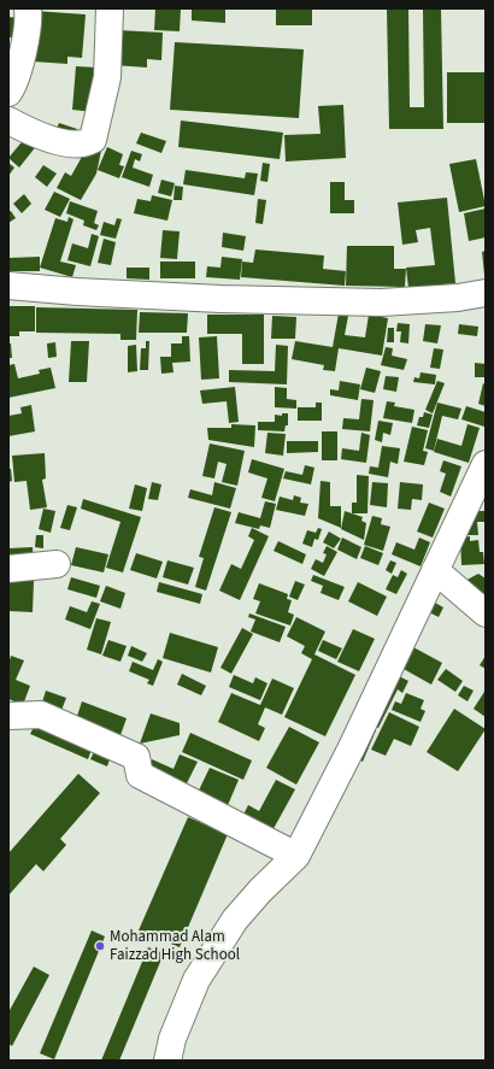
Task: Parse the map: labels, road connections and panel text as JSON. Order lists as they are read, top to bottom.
{
  "places": ["Mohammad Alam Faizzad High School"]
}
